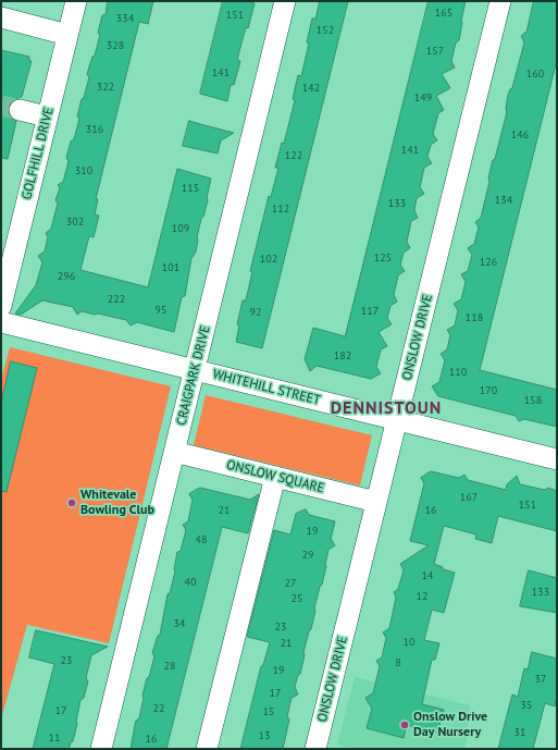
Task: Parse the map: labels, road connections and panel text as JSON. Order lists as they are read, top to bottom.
{
  "streets": {
    "street": [
      "GOLFHILL DRIVE",
      "ONSLOW DRIVE",
      "CRAIGPARK DRIVE",
      "WHITEHILL STREET",
      "ONSLOW SQUARE"
    ]
  },
  "crossings": [
    ["ONSLOW DRIVE", "WHITEHILL STREET"],
    ["ONSLOW DRIVE", "ONSLOW SQUARE"],
    ["CRAIGPARK DRIVE", "WHITEHILL STREET"],
    ["CRAIGPARK DRIVE", "ONSLOW SQUARE"]
  ],
  "districts": ["DENNISTOUN"],
  "places": ["Whitevale Bowling Club", "Onslow Drive Day Nursery"],
  "house_numbers": [
    "165",
    "151",
    "334",
    "152",
    "328",
    "157",
    "141",
    "160",
    "322",
    "142",
    "149",
    "316",
    "146",
    "141",
    "122",
    "310",
    "115",
    "134",
    "133",
    "112",
    "302",
    "109",
    "125",
    "102",
    "126",
    "101",
    "296",
    "222",
    "95",
    "117",
    "92",
    "118",
    "182",
    "110",
    "170",
    "158",
    "167",
    "151",
    "21",
    "16",
    "19",
    "48",
    "29",
    "14",
    "40",
    "27",
    "133",
    "12",
    "25",
    "34",
    "23",
    "10",
    "21",
    "23",
    "8",
    "28",
    "19",
    "37",
    "17",
    "35",
    "22",
    "17",
    "15",
    "31",
    "13",
    "11",
    "16"
  ]
}
